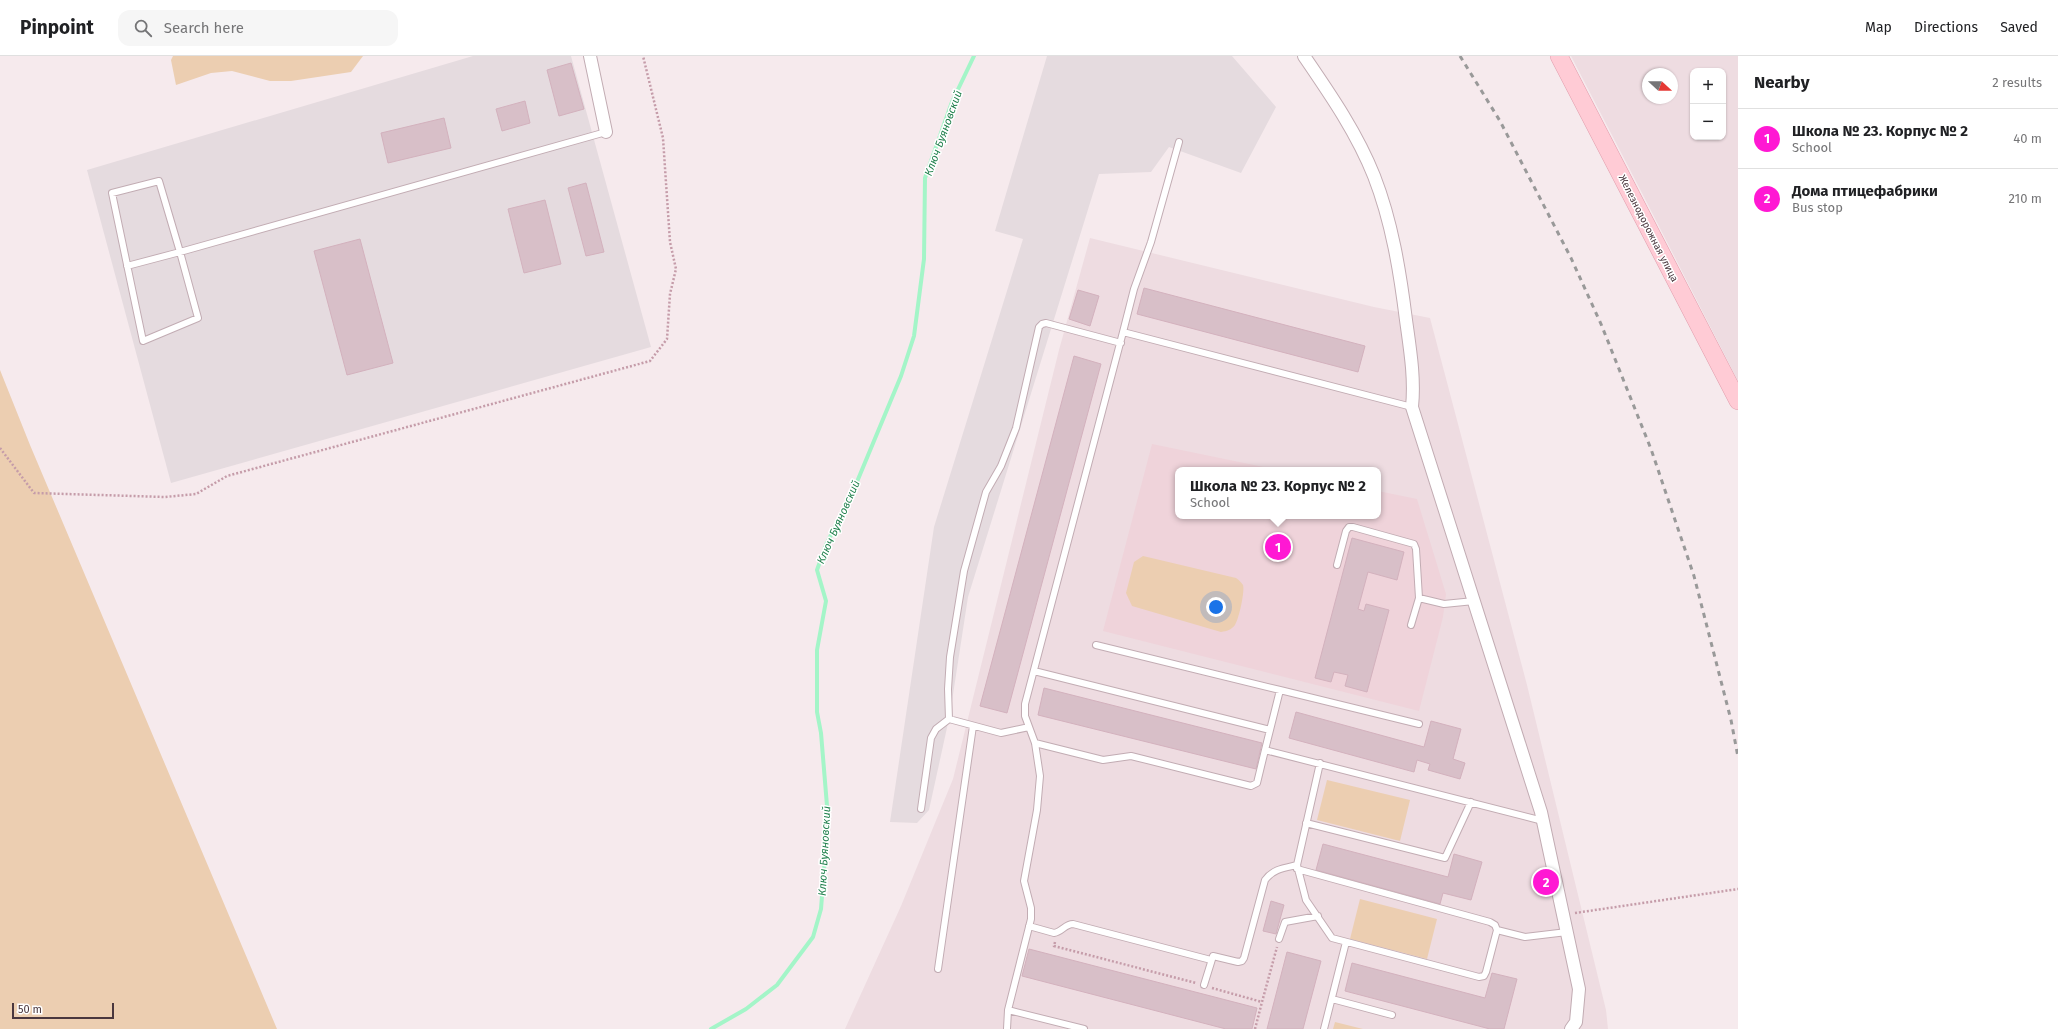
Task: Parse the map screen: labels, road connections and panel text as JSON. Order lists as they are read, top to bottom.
{
  "streets": {
    "main road": ["Железнодорожная улица"]
  },
  "water": ["Ключ Буяновский"],
  "scale_bar": "50 m",
  "north": "right",
  "page": {
    "header": "Pinpoint",
    "search": "Search here",
    "nav": ["Map", "Directions", "Saved"],
    "heading": ["Nearby", "2 results"],
    "map_buttons": ["+", "−"],
    "list": [
      {
        "mark": "1",
        "name": "Школа № 23. Корпус № 2",
        "note": "School",
        "value": "40 m"
      },
      {
        "mark": "2",
        "name": "Дома птицефабрики",
        "note": "Bus stop",
        "value": "210 m"
      }
    ],
    "popup": ["Школа № 23. Корпус № 2", "School"],
    "pins": ["1", "2"],
    "scale": "50 m"
  }
}
